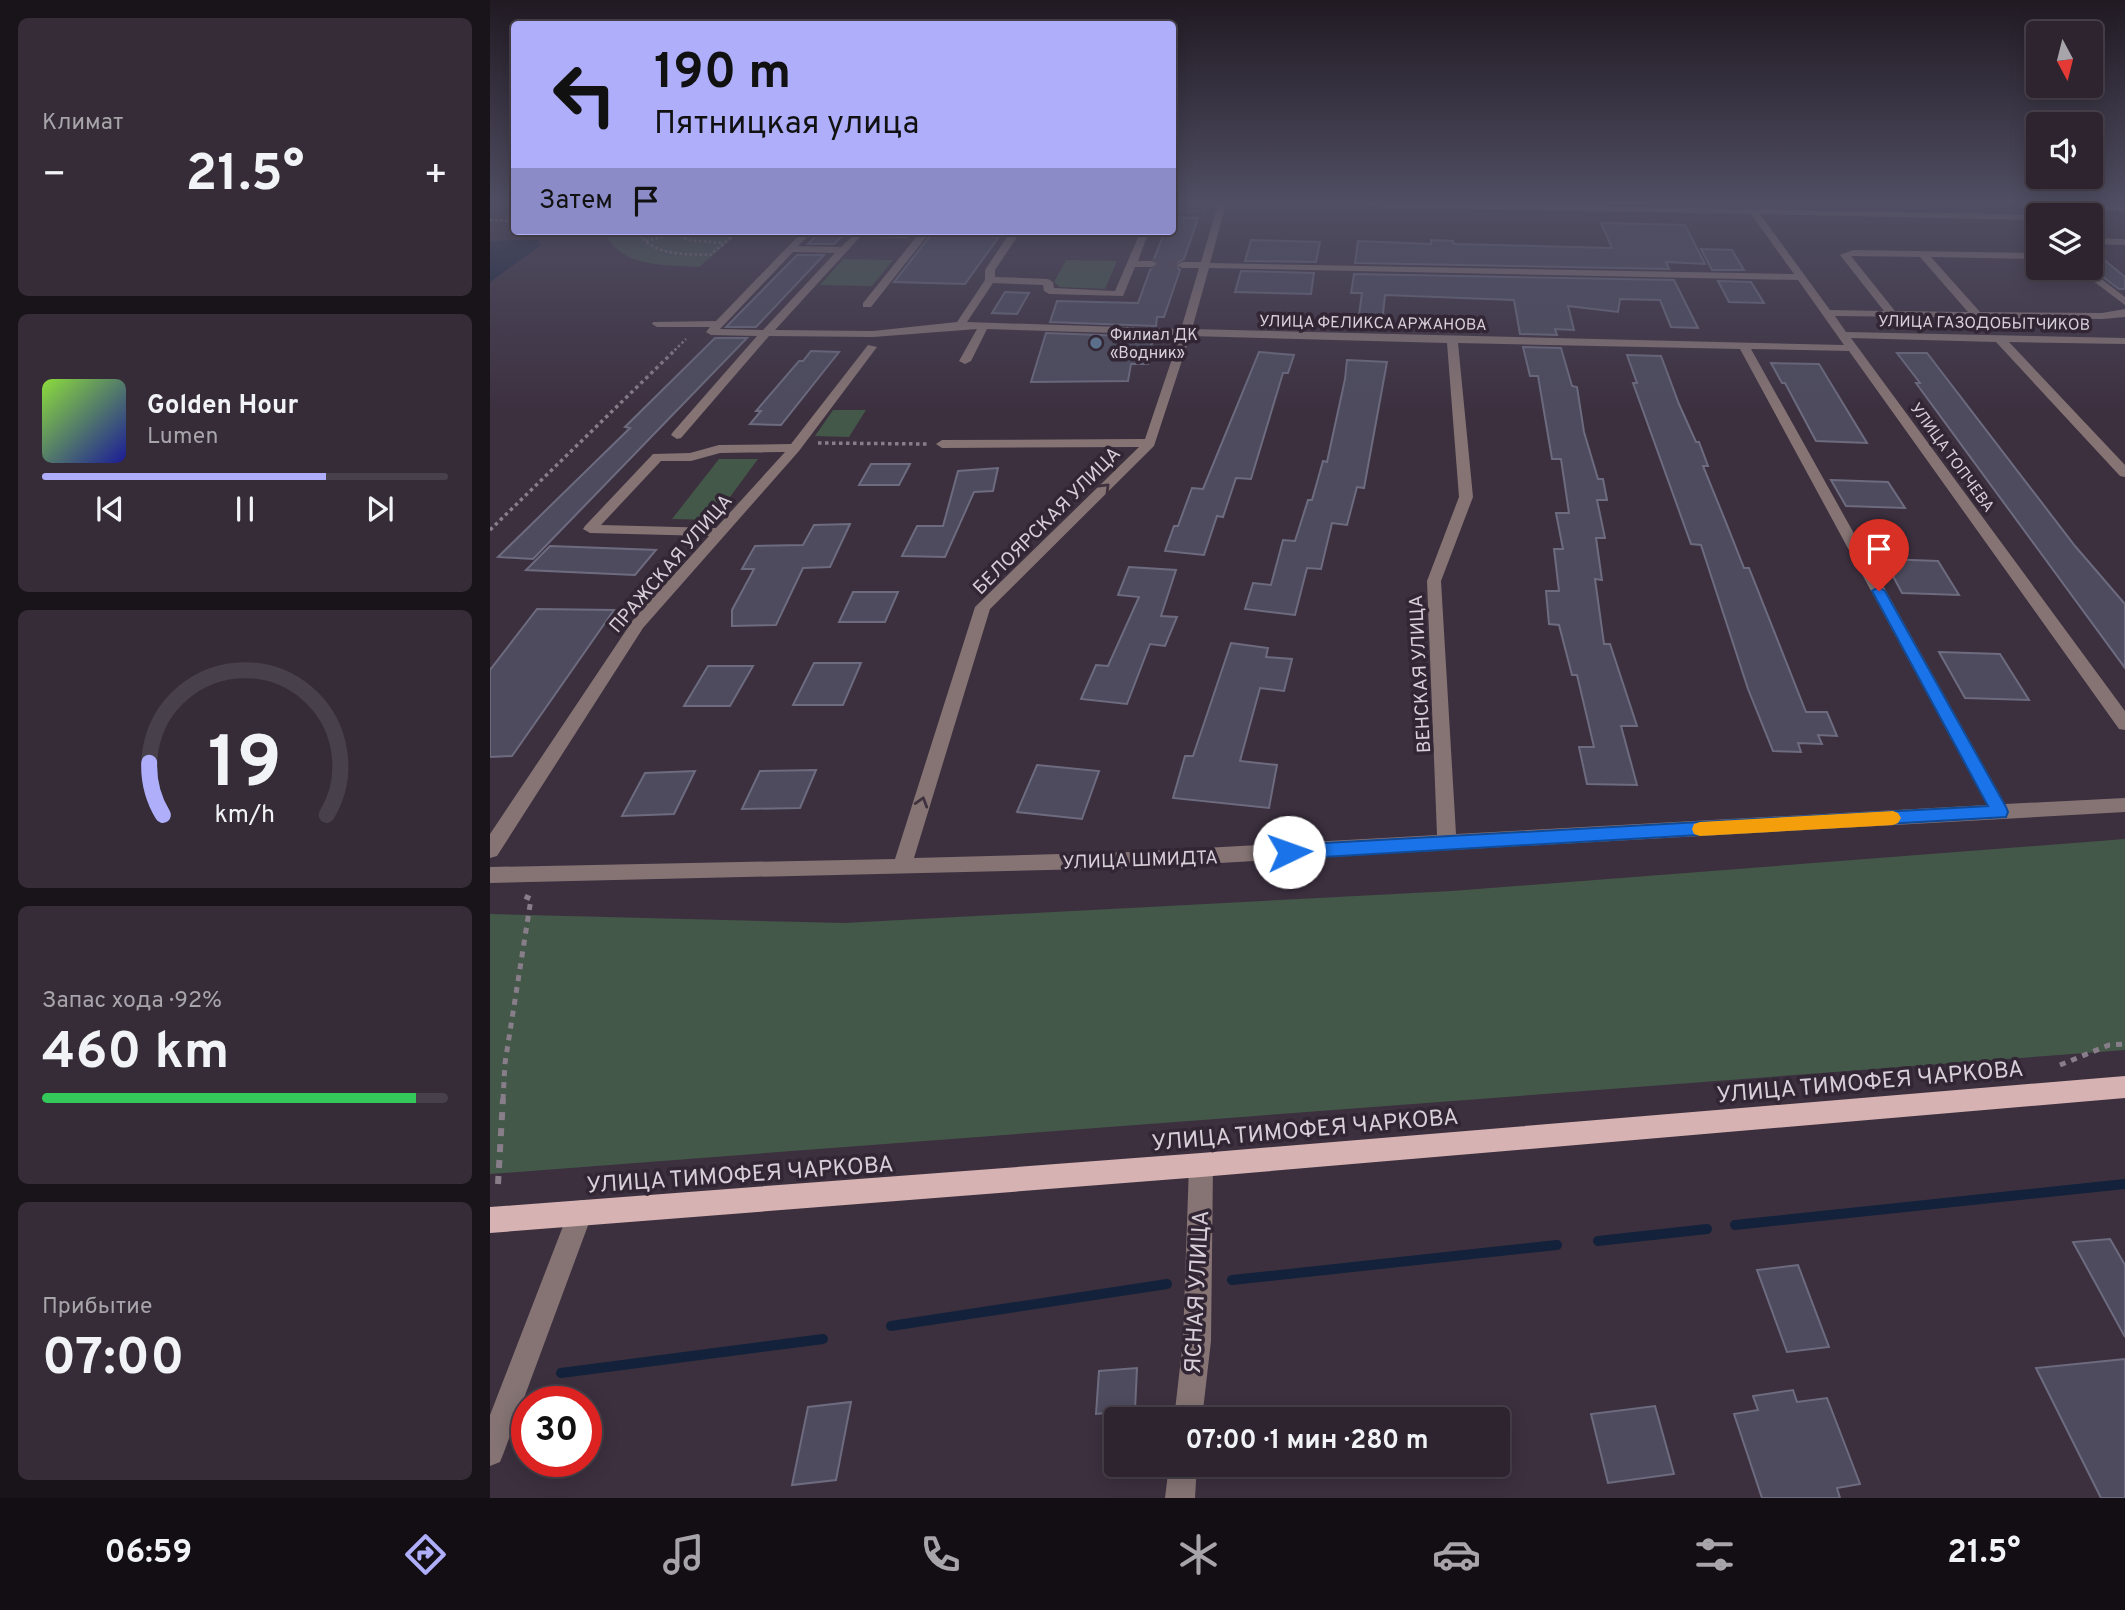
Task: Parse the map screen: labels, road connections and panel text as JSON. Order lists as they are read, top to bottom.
{
  "streets": {
    "main road": ["УЛИЦА ТИМОФЕЯ ЧАРКОВА"],
    "street": [
      "УЛИЦА ФЕЛИКСА АРЖАНОВА",
      "УЛИЦА ГАЗОДОБЫТЧИКОВ",
      "УЛИЦА ТОПЧЕВА",
      "БЕЛОЯРСКАЯ УЛИЦА",
      "ПРАЖСКАЯ УЛИЦА",
      "ВЕНСКАЯ УЛИЦА",
      "УЛИЦА ШМИДТА",
      "ЯСНАЯ УЛИЦА"
    ]
  },
  "crossings": [
    ["УЛИЦА ФЕЛИКСА АРЖАНОВА", "УЛИЦА ТОПЧЕВА"],
    ["УЛИЦА ФЕЛИКСА АРЖАНОВА", "БЕЛОЯРСКАЯ УЛИЦА"],
    ["УЛИЦА ФЕЛИКСА АРЖАНОВА", "ВЕНСКАЯ УЛИЦА"],
    ["УЛИЦА ГАЗОДОБЫТЧИКОВ", "УЛИЦА ТОПЧЕВА"],
    ["БЕЛОЯРСКАЯ УЛИЦА", "УЛИЦА ШМИДТА"],
    ["ВЕНСКАЯ УЛИЦА", "УЛИЦА ШМИДТА"],
    ["УЛИЦА ТИМОФЕЯ ЧАРКОВА", "ЯСНАЯ УЛИЦА"]
  ],
  "one_way": ["БЕЛОЯРСКАЯ УЛИЦА"],
  "places": ["Филиал ДК «Водник»"],
  "north": "bottom",
  "page": {
    "tile": [
      "Климат",
      ["Запас хода · 92%", "460 km"],
      ["Прибытие", "07:00"]
    ],
    "turn": ["190 m", "Пятницкая улица"],
    "heat": ["−", "21.5°", "+"],
    "then": "Затем",
    "song": ["Golden Hour", "Lumen"],
    "limit": "30",
    "trip": "07:00 · 1 мин · 280 m",
    "tabs": ["06:59", "21.5°"],
    "gauge": ["19", "km/h"]
  }
}
